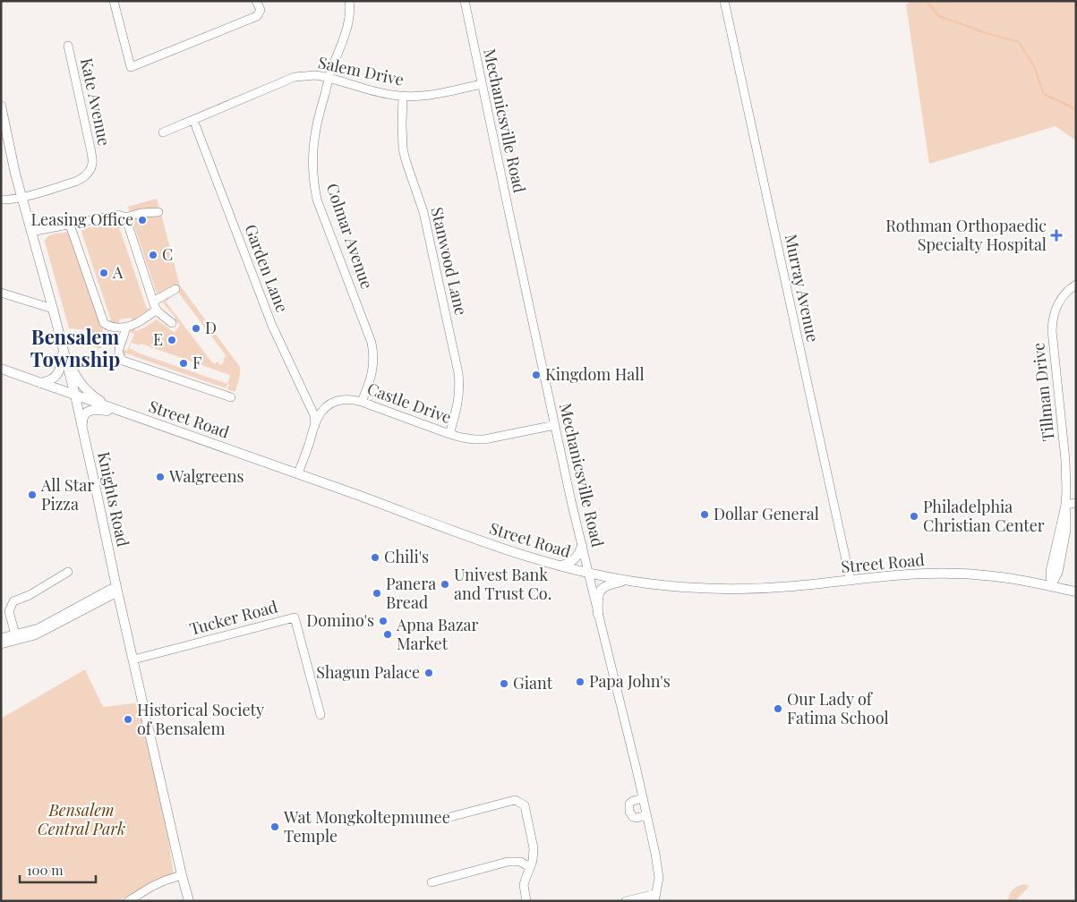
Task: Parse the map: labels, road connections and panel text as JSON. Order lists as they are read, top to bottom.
{
  "streets": {
    "main road": ["Street Road", "Knights Road"],
    "street": [
      "Salem Drive",
      "Kate Avenue",
      "Mechanicsville Road",
      "Colmar Avenue",
      "Stanwood Lane",
      "Garden Lane",
      "Murray Avenue",
      "Tillman Drive",
      "Castle Drive",
      "Tucker Road"
    ]
  },
  "crossings": [
    ["Salem Drive", "Mechanicsville Road"],
    ["Salem Drive", "Colmar Avenue"],
    ["Salem Drive", "Stanwood Lane"],
    ["Salem Drive", "Garden Lane"],
    ["Kate Avenue", "Knights Road"],
    ["Mechanicsville Road", "Castle Drive"],
    ["Mechanicsville Road", "Street Road"],
    ["Colmar Avenue", "Castle Drive"],
    ["Stanwood Lane", "Castle Drive"],
    ["Garden Lane", "Castle Drive"],
    ["Murray Avenue", "Street Road"],
    ["Tillman Drive", "Street Road"],
    ["Castle Drive", "Street Road"],
    ["Street Road", "Knights Road"],
    ["Knights Road", "Tucker Road"]
  ],
  "districts": ["Bensalem Township"],
  "parks": ["Bensalem Central Park"],
  "places": {
    "other": [
      "Leasing Office",
      "C",
      "A",
      "D",
      "E",
      "F",
      "Kingdom Hall",
      "Walgreens",
      "All Star Pizza",
      "Dollar General",
      "Philadelphia Christian Center",
      "Chili's",
      "Univest Bank and Trust Co.",
      "Panera Bread",
      "Domino's",
      "Apna Bazar Market",
      "Shagun Palace",
      "Papa John's",
      "Giant",
      "Our Lady of Fatima School",
      "Historical Society of Bensalem",
      "Wat Mongkoltepmunee Temple"
    ],
    "health": ["Rothman Orthopaedic Specialty Hospital"]
  },
  "scale_bar": "100 m"
}
